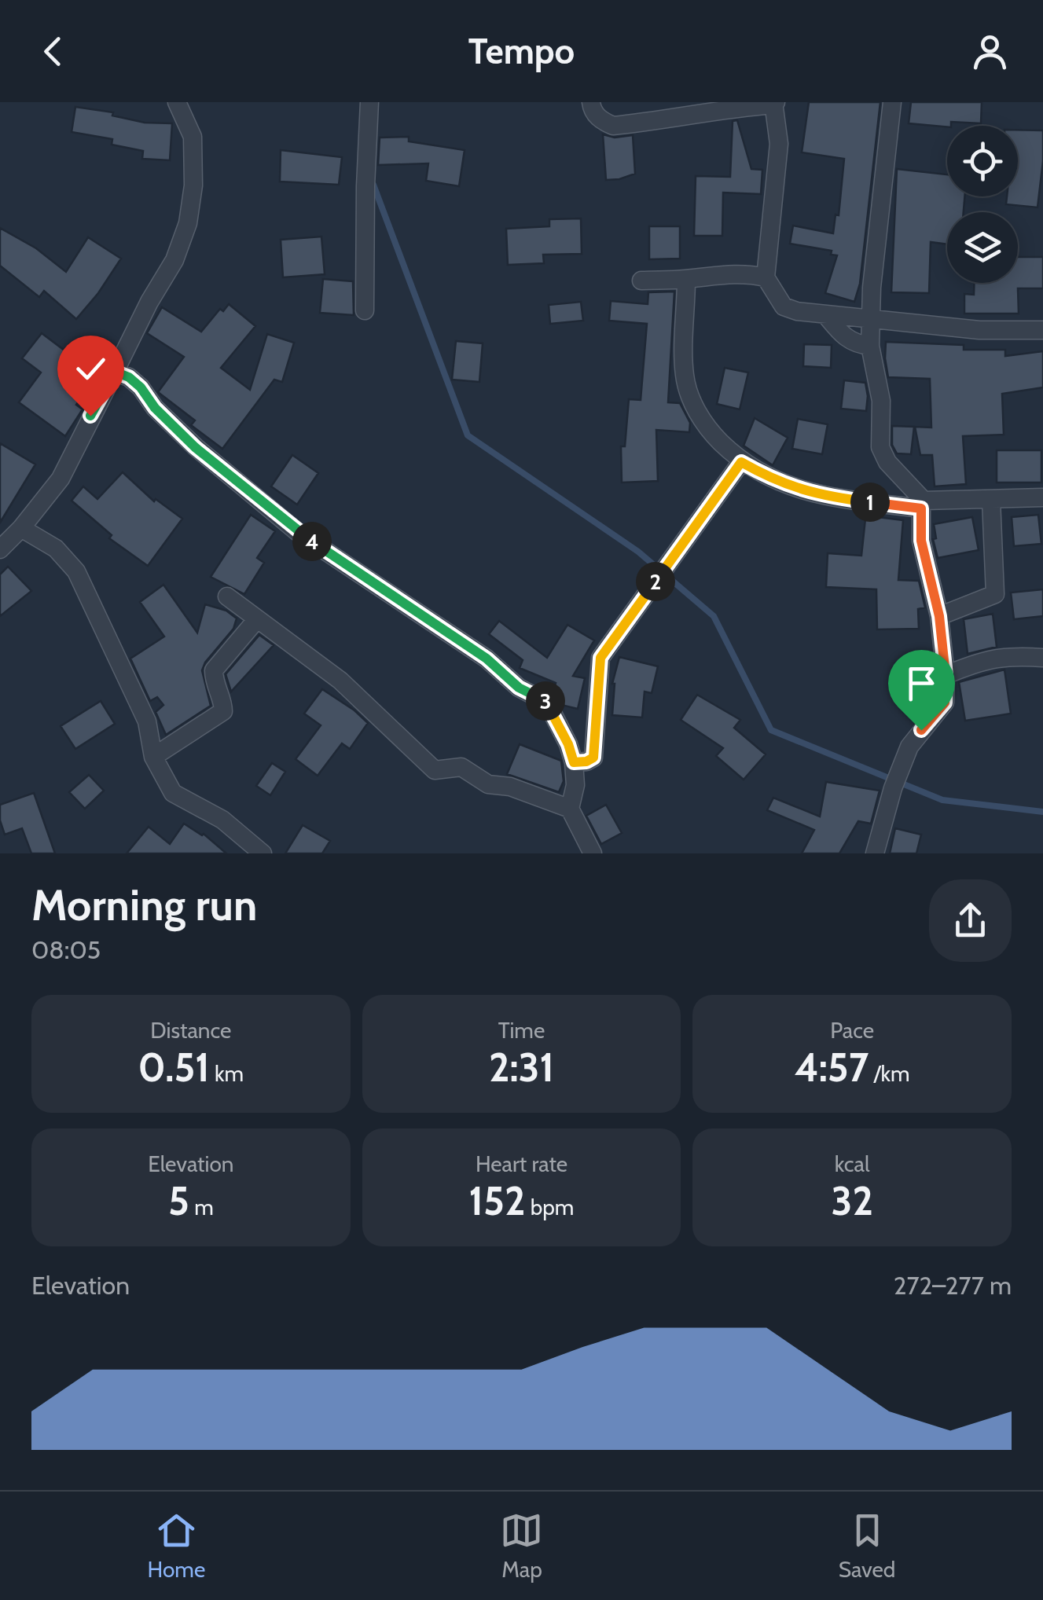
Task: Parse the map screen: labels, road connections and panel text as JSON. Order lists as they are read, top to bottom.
{
  "page": {
    "header": "Tempo",
    "pins": [
      "1",
      "4",
      "2",
      "3"
    ],
    "heading": ["Morning run", "08:05"],
    "stats": [
      ["Distance", "0.51 km"],
      ["Time", "2:31"],
      ["Pace", "4:57 /km"],
      ["Elevation", "5 m"],
      ["Heart rate", "152 bpm"],
      ["kcal", "32"]
    ],
    "chart": ["Elevation", "272–277 m"],
    "tabs": ["Home", "Map", "Saved"]
  }
}
